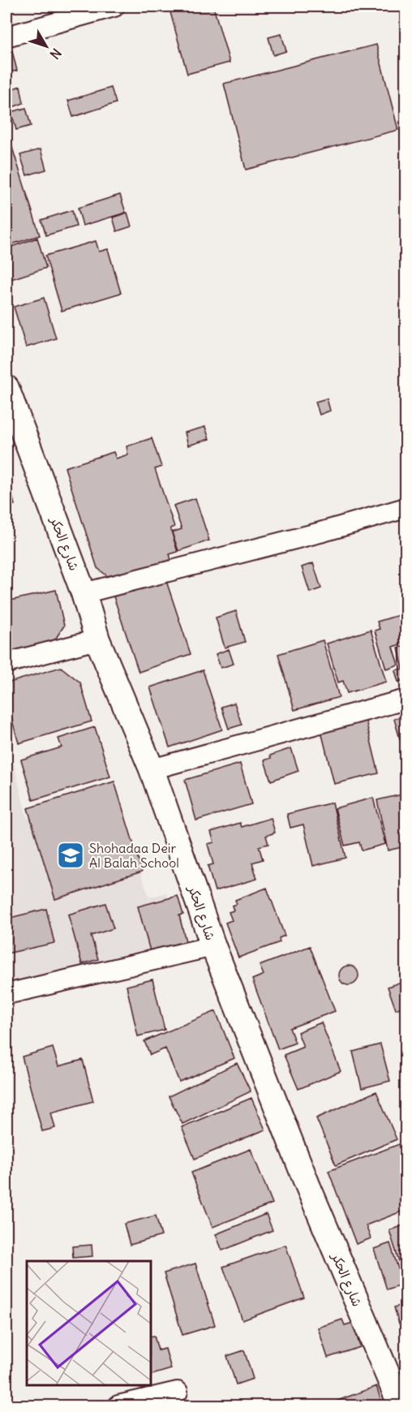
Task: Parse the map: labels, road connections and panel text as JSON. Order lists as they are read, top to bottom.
{
  "streets": {
    "street": ["شارع الحكر"]
  },
  "places": {
    "school or university": ["Shohadaa Deir Al Balah School"]
  },
  "north": "bottom right"
}
